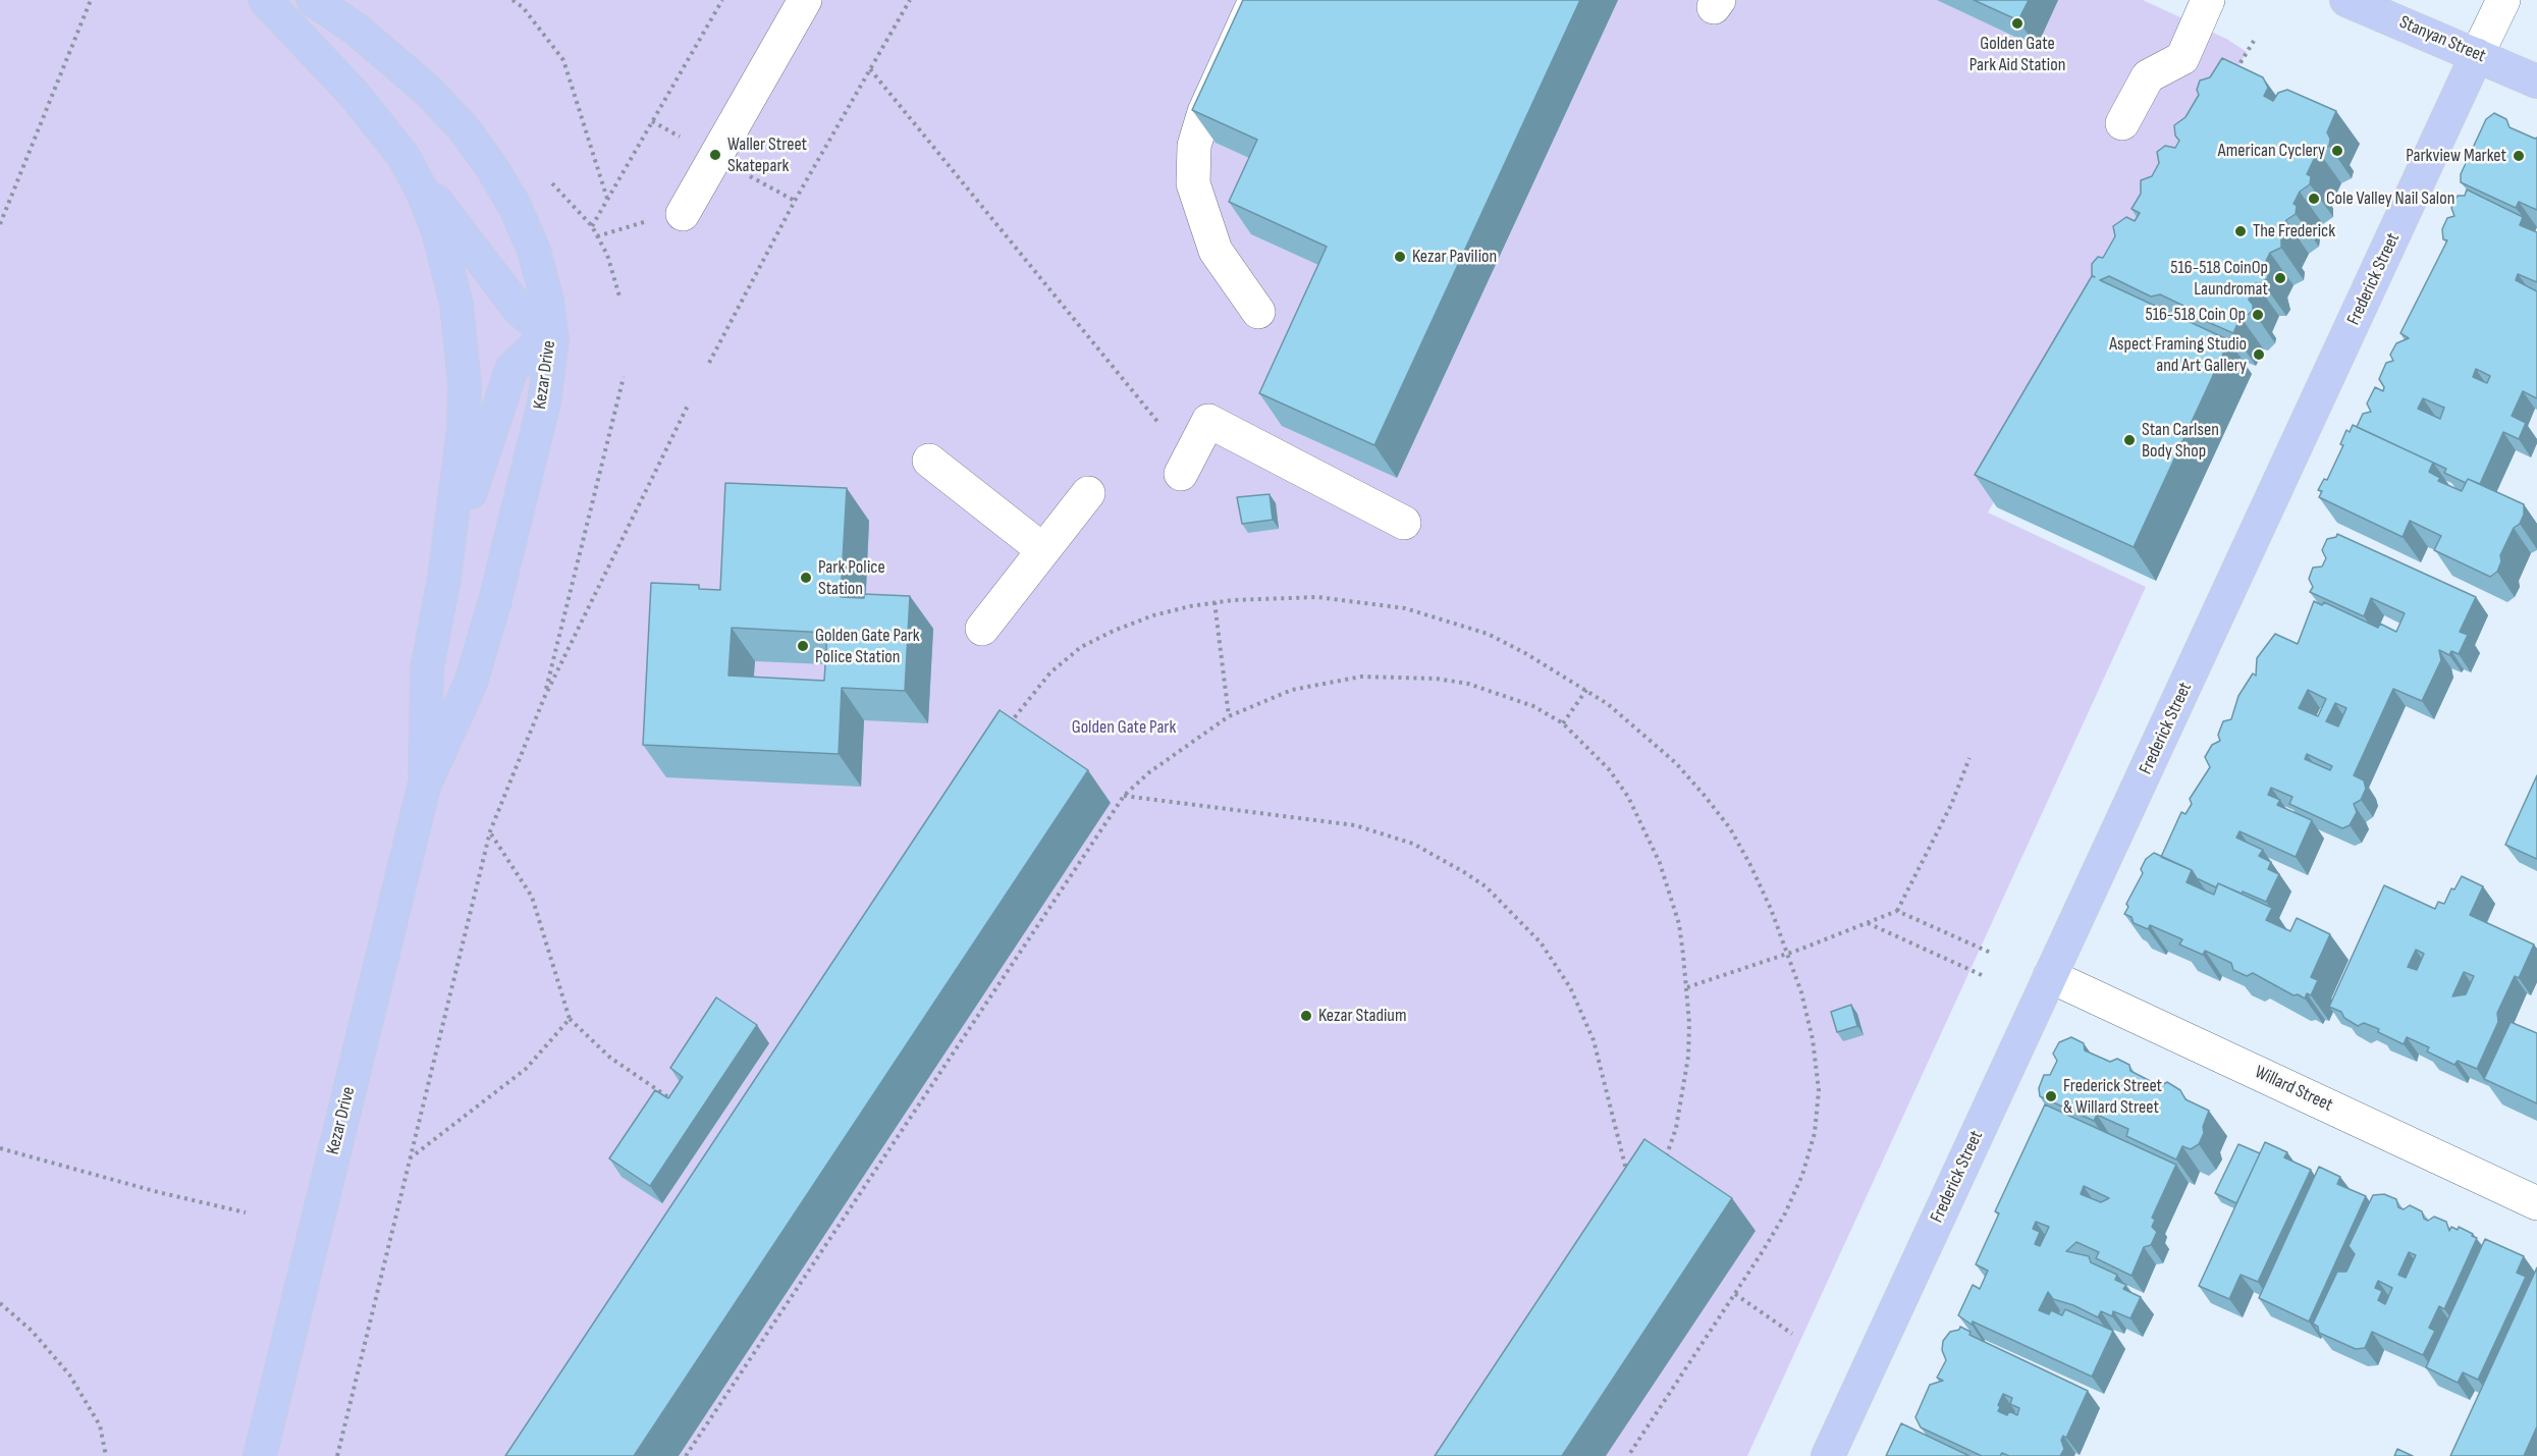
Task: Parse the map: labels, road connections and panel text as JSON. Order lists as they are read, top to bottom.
{
  "streets": {
    "main road": ["Stanyan Street", "Frederick Street", "Kezar Drive"],
    "street": ["Willard Street"]
  },
  "crossings": [
    ["Stanyan Street", "Frederick Street"],
    ["Frederick Street", "Willard Street"]
  ],
  "parks": ["Golden Gate Park"],
  "places": [
    "Golden Gate Park Aid Station",
    "American Cyclery",
    "Waller Street Skatepark",
    "Parkview Market",
    "Cole Valley Nail Salon",
    "The Frederick",
    "Kezar Pavilion",
    "516-518 CoinOp Laundromat",
    "516-518 Coin Op",
    "Aspect Framing Studio and Art Gallery",
    "Stan Carlsen Body Shop",
    "Park Police Station",
    "Golden Gate Park Police Station",
    "Kezar Stadium",
    "Frederick Street & Willard Street"
  ]
}
